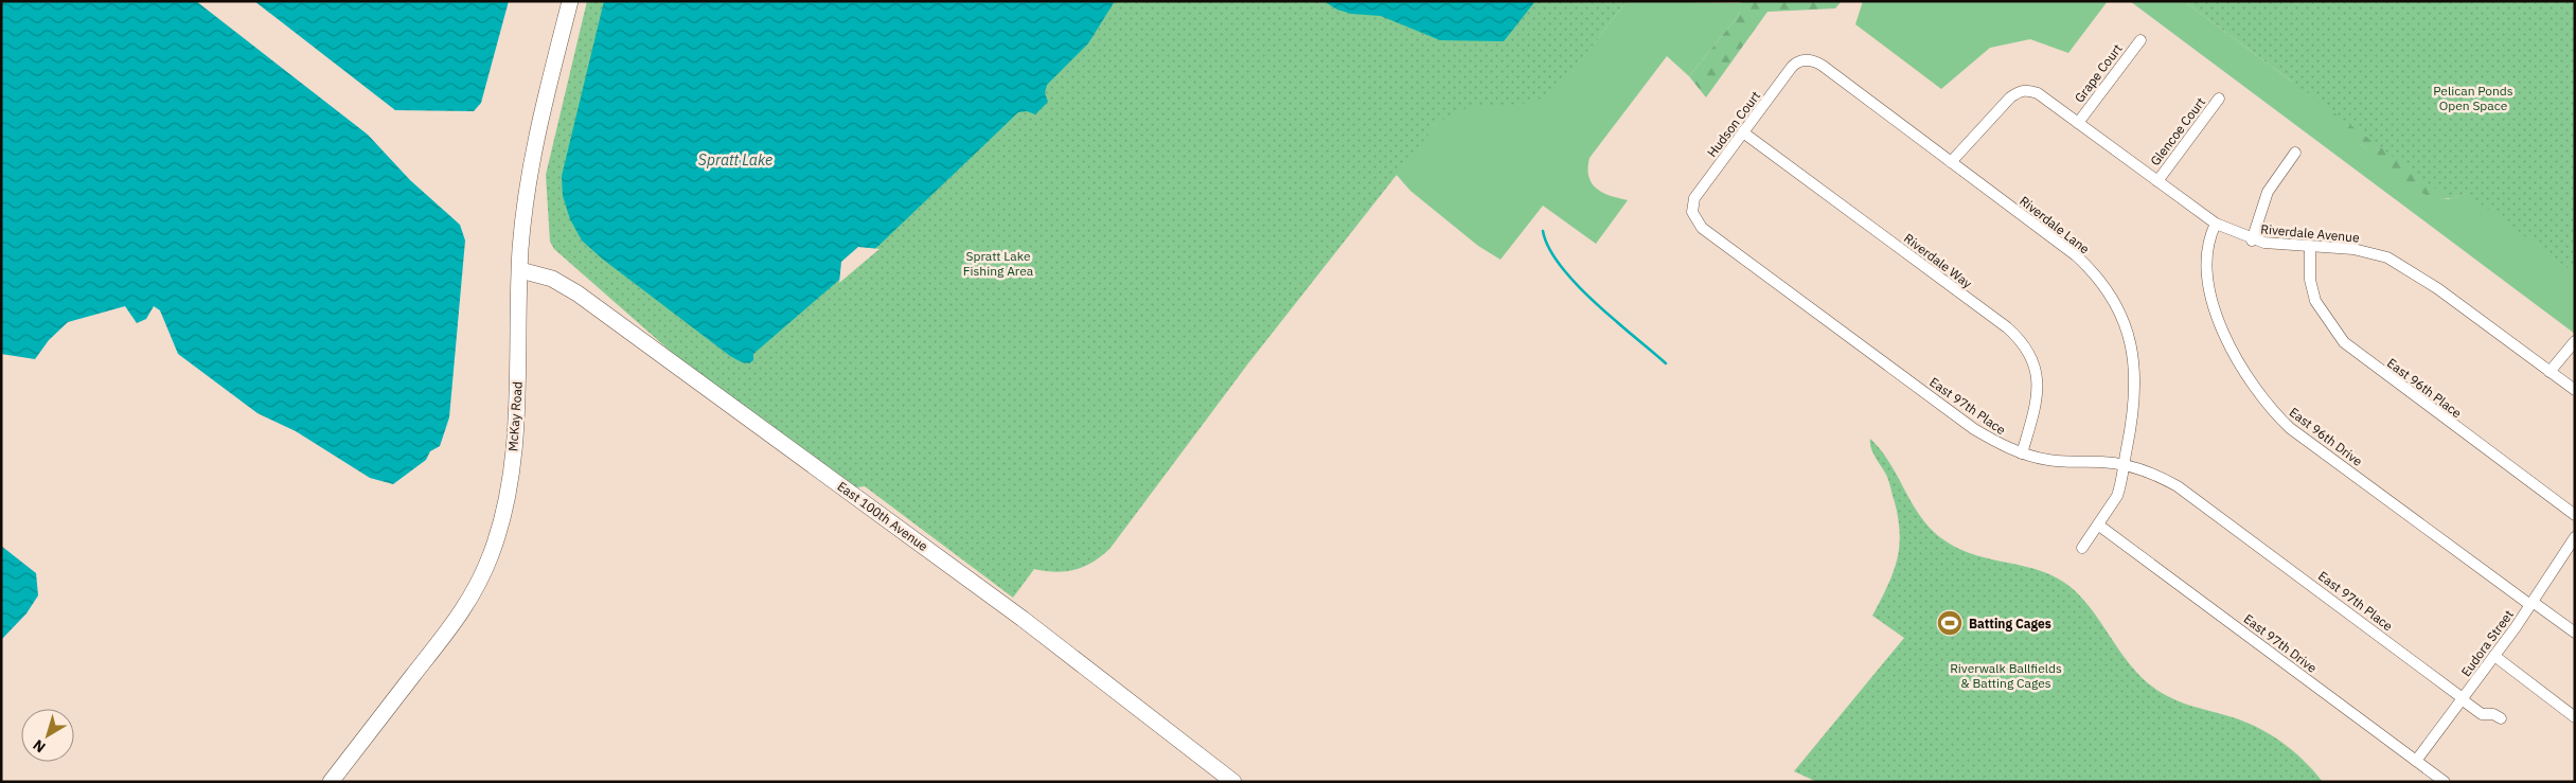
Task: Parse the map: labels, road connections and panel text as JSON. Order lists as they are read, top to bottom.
{
  "streets": {
    "street": [
      "Grape Court",
      "Hudson Court",
      "Glencoe Court",
      "Riverdale Lane",
      "Riverdale Avenue",
      "Riverdale Way",
      "East 96th Place",
      "East 97th Place",
      "McKay Road",
      "East 96th Drive",
      "East 100th Avenue",
      "East 97th Drive",
      "Eudora Street"
    ]
  },
  "crossings": [
    ["Grape Court", "Riverdale Avenue"],
    ["Hudson Court", "Riverdale Lane"],
    ["Hudson Court", "Riverdale Way"],
    ["Hudson Court", "East 97th Place"],
    ["Glencoe Court", "Riverdale Avenue"],
    ["Riverdale Lane", "Riverdale Avenue"],
    ["Riverdale Lane", "East 97th Place"],
    ["Riverdale Lane", "East 97th Drive"],
    ["Riverdale Avenue", "East 96th Place"],
    ["Riverdale Avenue", "East 96th Drive"],
    ["Riverdale Way", "East 97th Place"],
    ["East 97th Place", "Eudora Street"],
    ["McKay Road", "East 100th Avenue"],
    ["East 96th Drive", "Eudora Street"],
    ["East 97th Drive", "Eudora Street"]
  ],
  "water": ["Spratt Lake"],
  "parks": ["Pelican Ponds Open Space", "Spratt Lake Fishing Area", "Riverwalk Ballfields & Batting Cages"],
  "places": {
    "sports": ["Batting Cages"]
  },
  "north": "bottom left"
}
